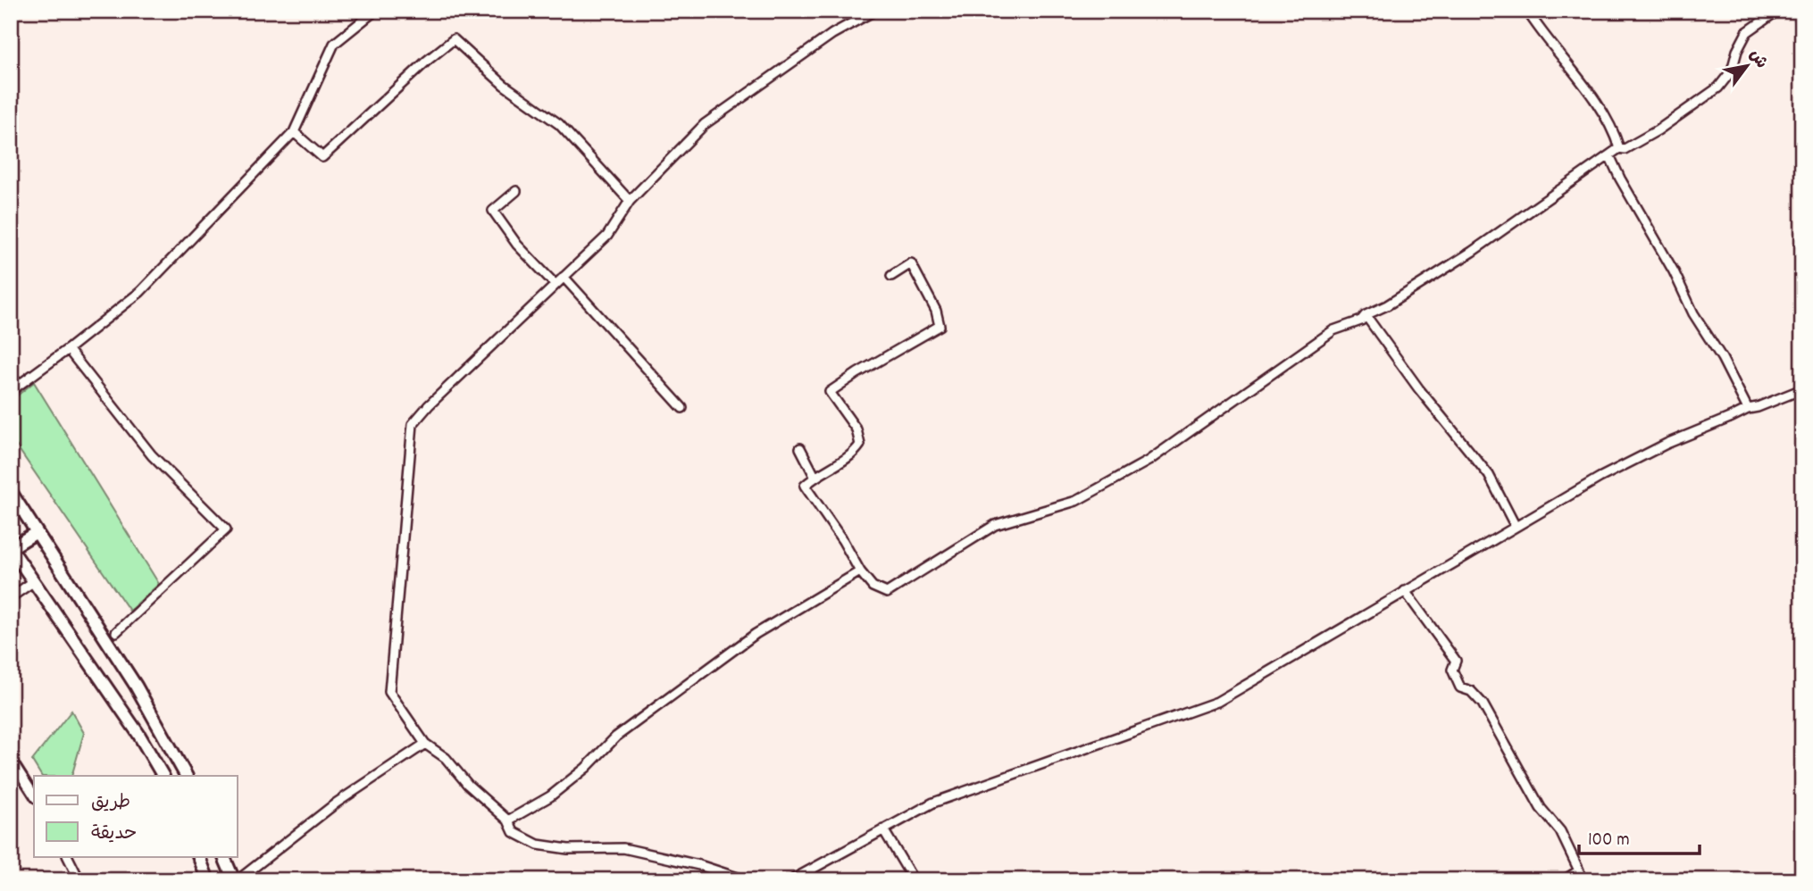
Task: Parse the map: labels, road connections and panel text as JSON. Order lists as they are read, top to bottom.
{
  "legend": ["طريق", "حديقة"],
  "scale_bar": "100 m",
  "north": "top right"
}
